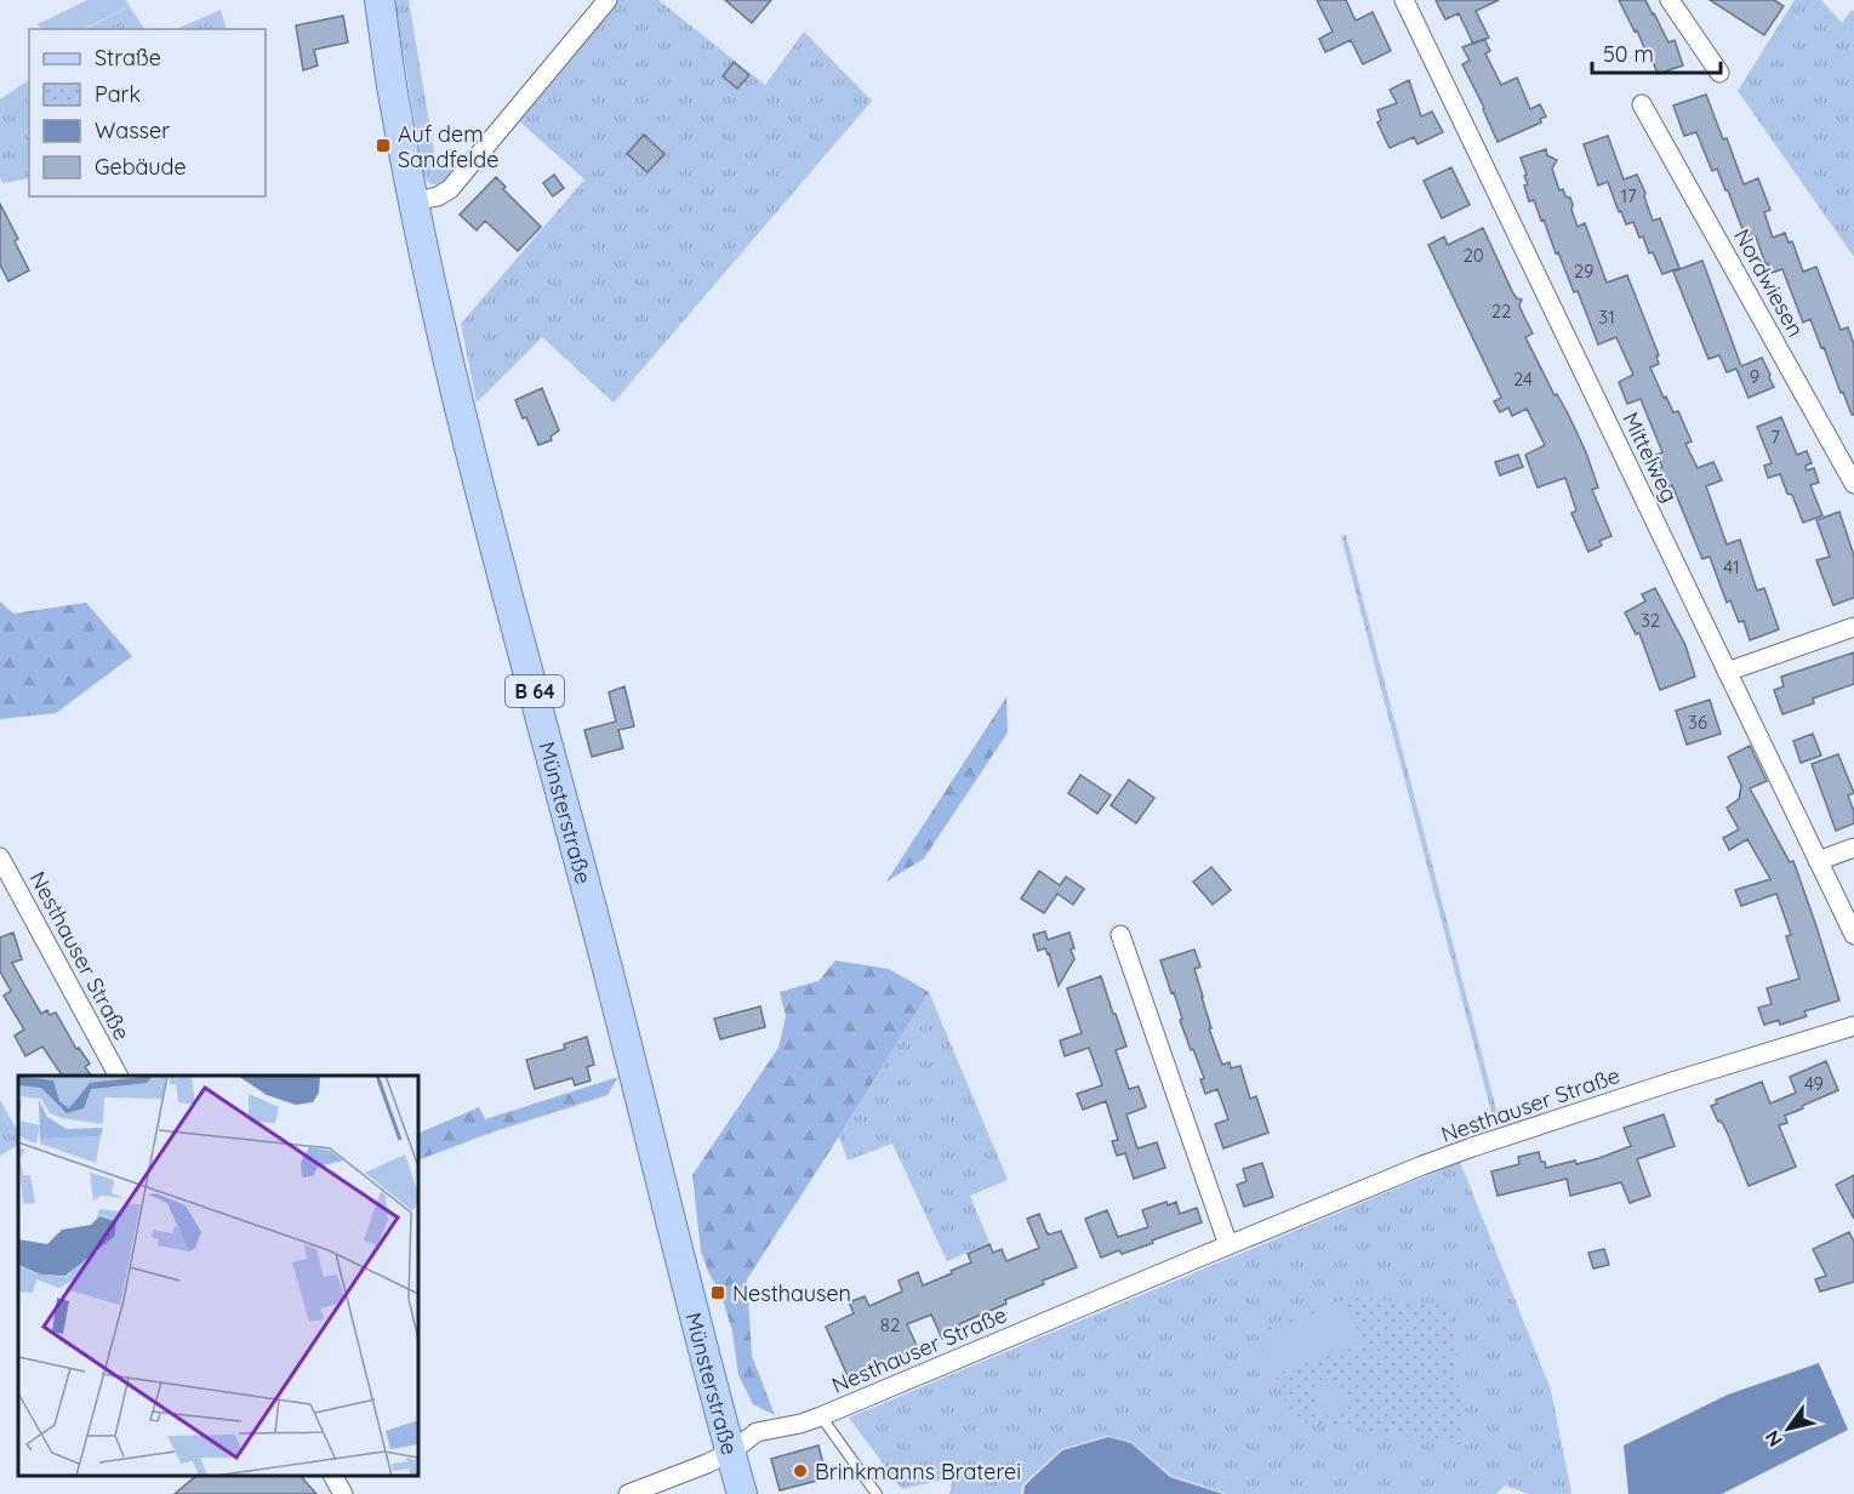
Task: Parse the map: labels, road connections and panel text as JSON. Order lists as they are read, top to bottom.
{
  "streets": {
    "main road": ["B 64", "Münsterstraße"],
    "street": ["Nordwiesen", "Mittelweg", "Nesthauser Straße"]
  },
  "crossings": [
    ["Münsterstraße", "Nesthauser Straße"]
  ],
  "places": {
    "transit": ["Auf dem Sandfelde", "Nesthausen"],
    "other": ["Brinkmanns Braterei"]
  },
  "house_numbers": [
    "17",
    "20",
    "29",
    "22",
    "31",
    "9",
    "24",
    "7",
    "41",
    "32",
    "36",
    "49",
    "82"
  ],
  "legend": [
    "Straße",
    "Park",
    "Wasser",
    "Gebäude"
  ],
  "scale_bar": "50 m",
  "north": "bottom left"
}
